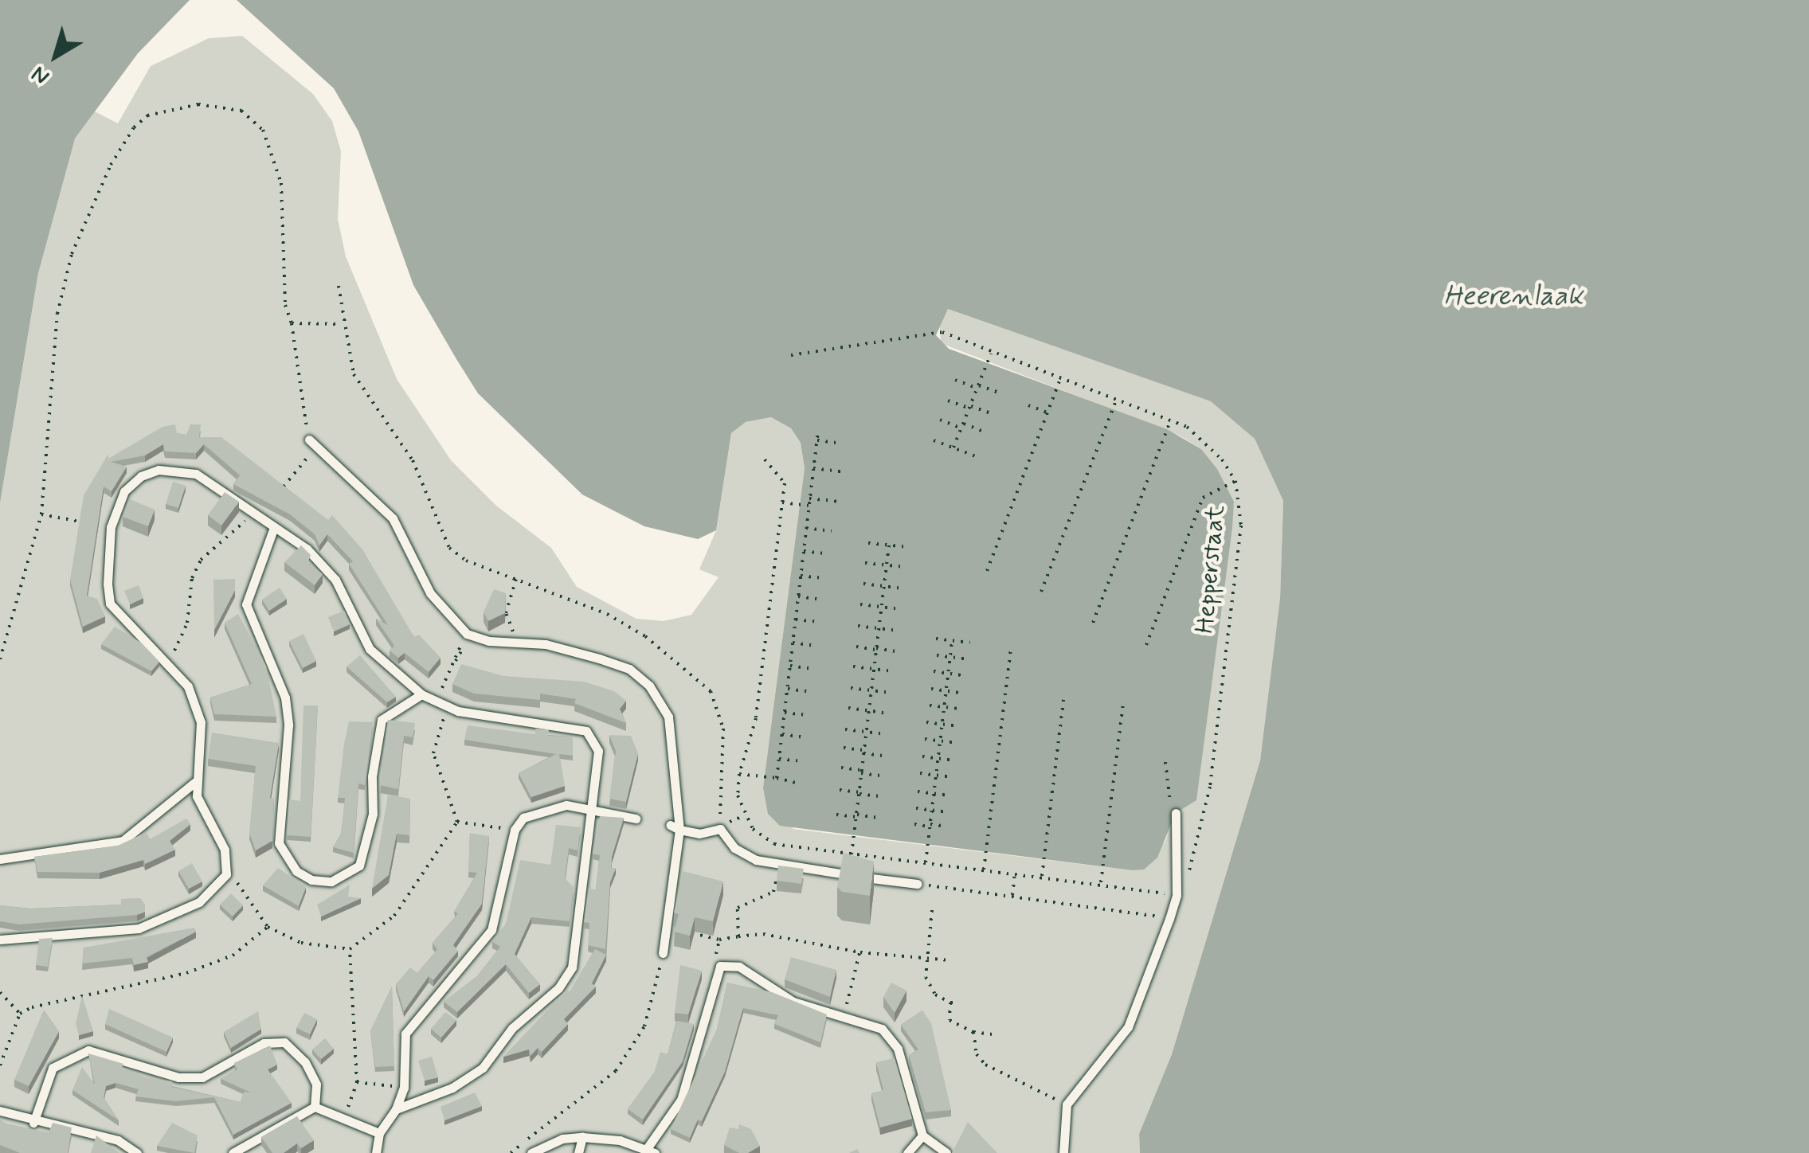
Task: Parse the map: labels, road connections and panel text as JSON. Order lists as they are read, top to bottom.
{
  "streets": {
    "path": ["Hepperstaat"]
  },
  "water": ["Heerenlaak"],
  "north": "bottom left"
}
